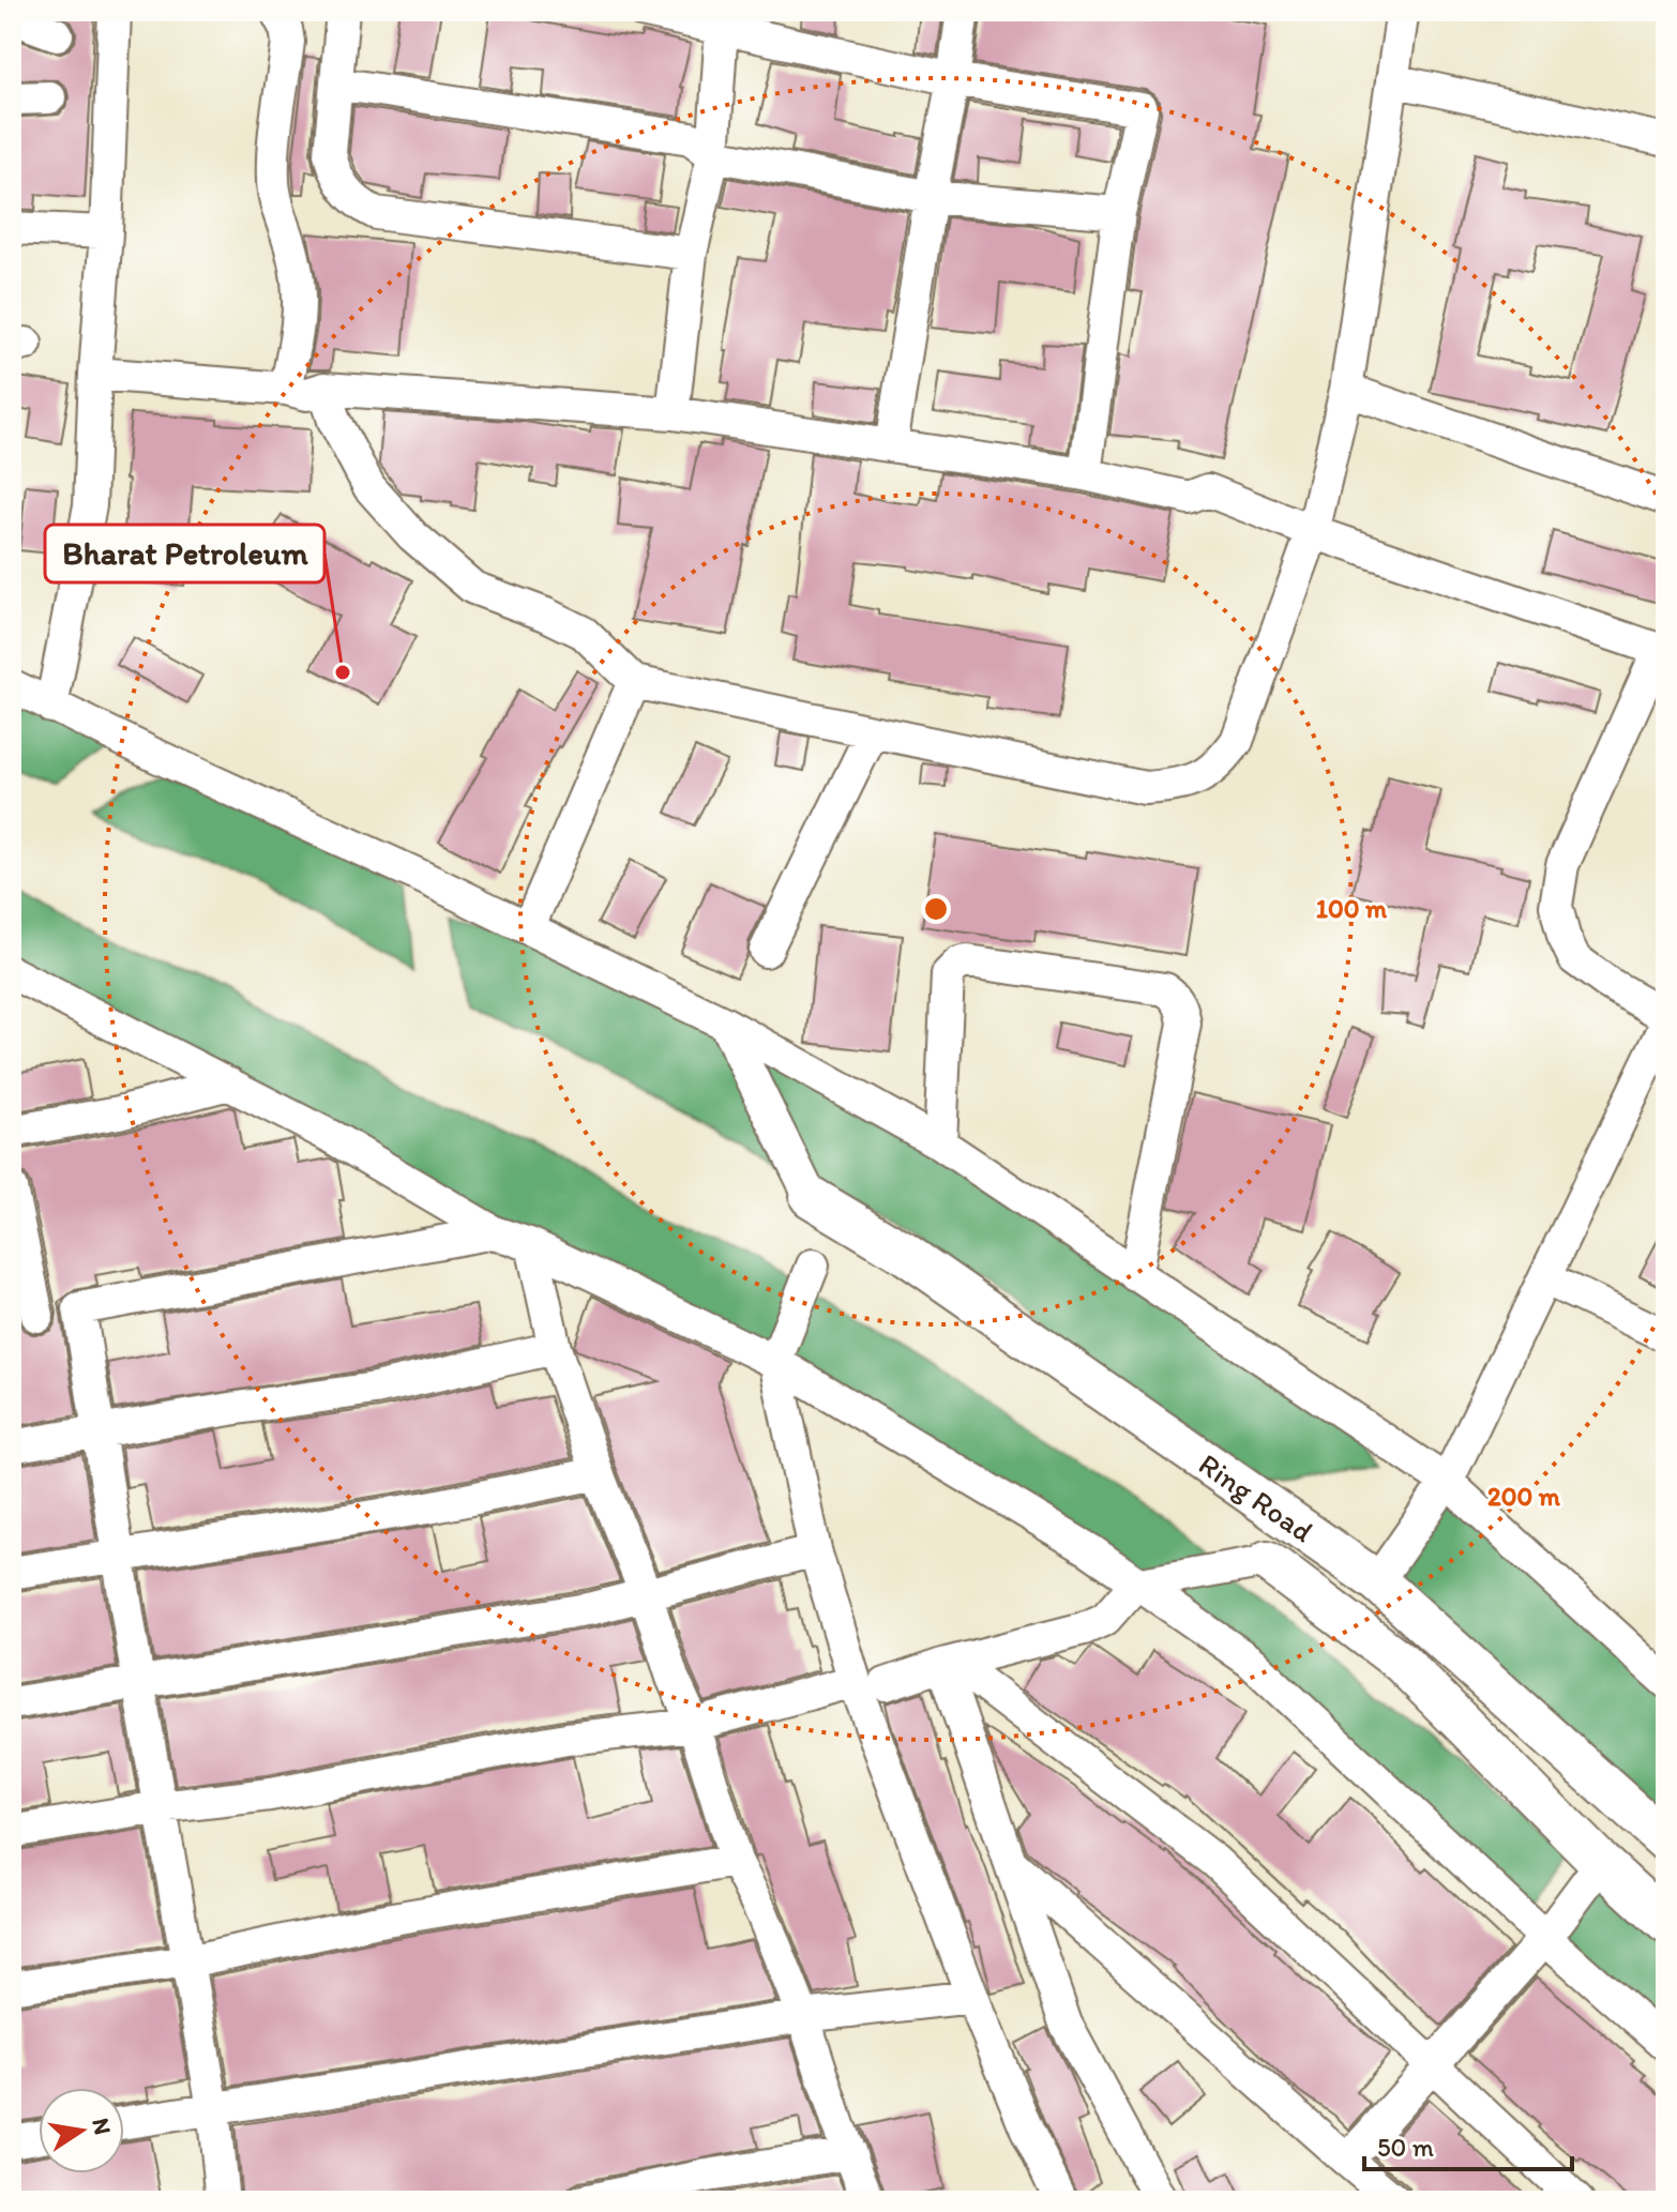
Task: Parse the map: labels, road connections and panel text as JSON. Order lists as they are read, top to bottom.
{
  "streets": {
    "main road": ["Ring Road"]
  },
  "places": ["Bharat Petroleum"],
  "scale_bar": "50 m",
  "north": "right",
  "rings": ["100 m", "200 m"]
}
